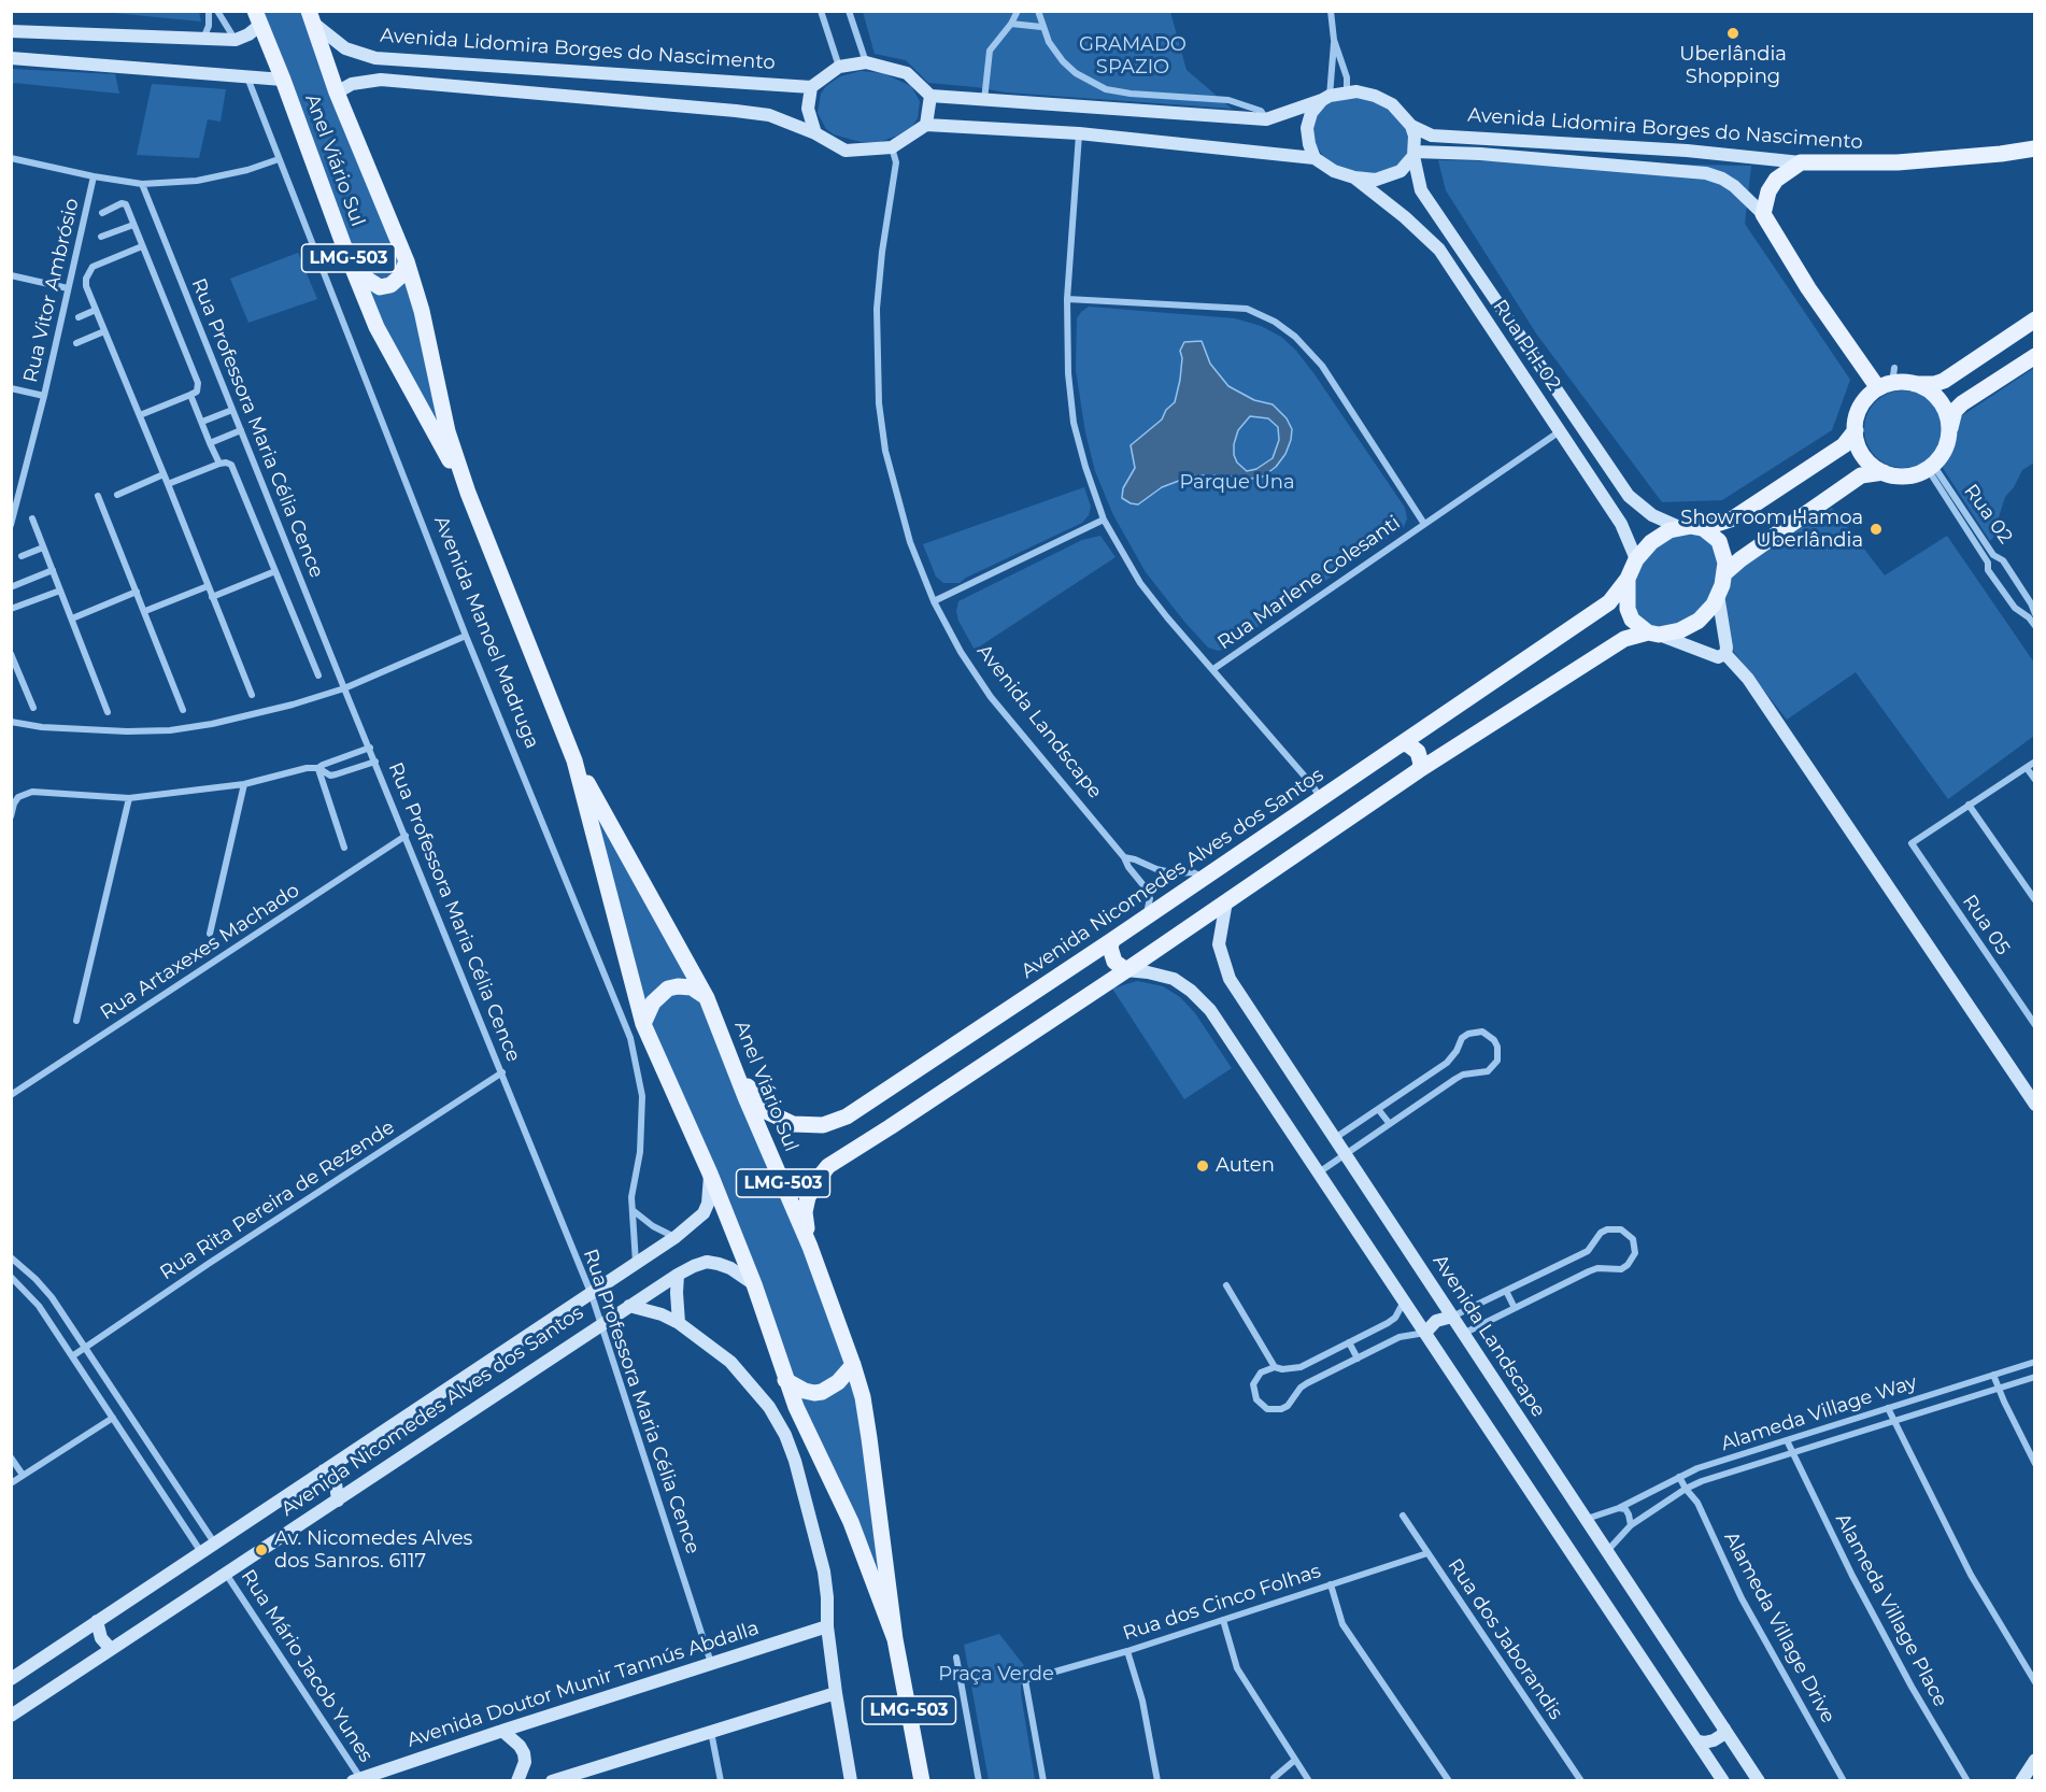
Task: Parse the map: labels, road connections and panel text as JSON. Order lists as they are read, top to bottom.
{
  "streets": {
    "main road": [
      "Avenida Lidomira Borges do Nascimento",
      "Anel Viário Sul",
      "LMG-503",
      "Avenida Nicomedes Alves dos Santos"
    ],
    "street": [
      "Rua Vitor Ambrósio",
      "Rua PH-02",
      "Rua Professora Maria Célia Cence",
      "Rua 02",
      "Rua Marlene Colesanti",
      "Avenida Manoel Madruga",
      "Avenida Landscape",
      "Rua 05",
      "Rua Artaxexes Machado",
      "Rua Rita Pereira de Rezende",
      "Alameda Village Way",
      "Rua dos Cinco Folhas",
      "Alameda Village Place",
      "Alameda Village Drive",
      "Rua dos Jaborandis",
      "Rua Mário Jacob Yunes",
      "Avenida Doutor Munir Tannús Abdalla"
    ]
  },
  "crossings": [
    ["Avenida Lidomira Borges do Nascimento", "Anel Viário Sul"],
    ["Avenida Lidomira Borges do Nascimento", "Rua PH-02"],
    ["Avenida Lidomira Borges do Nascimento", "Avenida Landscape"],
    ["Anel Viário Sul", "Avenida Nicomedes Alves dos Santos"],
    ["Rua PH-02", "Rua Marlene Colesanti"],
    ["Rua PH-02", "Avenida Nicomedes Alves dos Santos"],
    ["Rua Professora Maria Célia Cence", "Avenida Nicomedes Alves dos Santos"],
    ["Rua Professora Maria Célia Cence", "Rua Artaxexes Machado"],
    ["Rua Professora Maria Célia Cence", "Rua Rita Pereira de Rezende"],
    ["Rua Professora Maria Célia Cence", "Avenida Doutor Munir Tannús Abdalla"],
    ["Avenida Manoel Madruga", "Avenida Nicomedes Alves dos Santos"],
    ["Avenida Landscape", "Avenida Nicomedes Alves dos Santos"],
    ["Avenida Landscape", "Alameda Village Way"],
    ["Avenida Nicomedes Alves dos Santos", "Rua Mário Jacob Yunes"],
    ["Alameda Village Way", "Alameda Village Place"],
    ["Alameda Village Way", "Alameda Village Drive"],
    ["Rua dos Cinco Folhas", "Rua dos Jaborandis"],
    ["Rua Mário Jacob Yunes", "Avenida Doutor Munir Tannús Abdalla"]
  ],
  "parks": ["GRAMADO SPAZIO", "Parque Una", "Praça Verde"],
  "places": [
    "Uberlândia Shopping",
    "Showroom Hamoa Uberlândia",
    "Auten",
    "Av. Nicomedes Alves dos Sanros. 6117"
  ]
}
